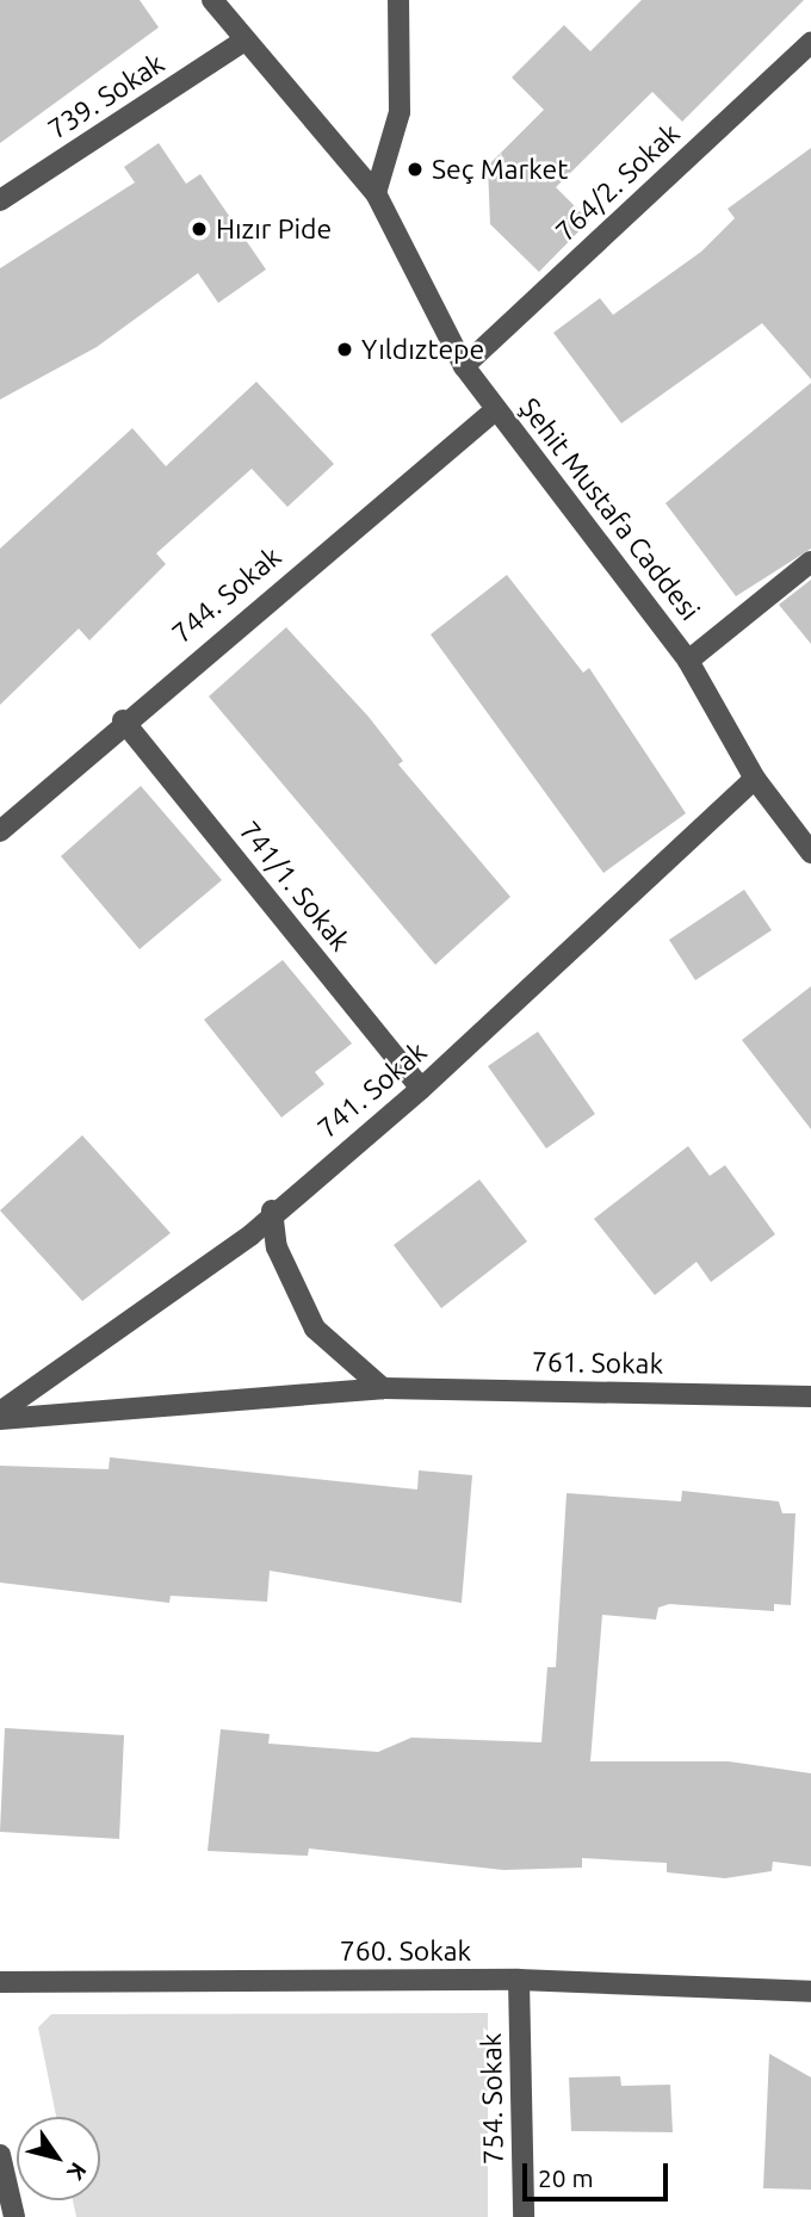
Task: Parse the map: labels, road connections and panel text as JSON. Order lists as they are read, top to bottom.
{
  "streets": {
    "street": [
      "739. Sokak",
      "764/2. Sokak",
      "Şehit Mustafa Caddesi",
      "744. Sokak",
      "741/1. Sokak",
      "741. Sokak",
      "761. Sokak",
      "760. Sokak",
      "754. Sokak"
    ]
  },
  "crossings": [
    ["739. Sokak", "Şehit Mustafa Caddesi"],
    ["764/2. Sokak", "Şehit Mustafa Caddesi"],
    ["Şehit Mustafa Caddesi", "744. Sokak"],
    ["Şehit Mustafa Caddesi", "741. Sokak"],
    ["744. Sokak", "741/1. Sokak"],
    ["741/1. Sokak", "741. Sokak"],
    ["741. Sokak", "761. Sokak"],
    ["760. Sokak", "754. Sokak"]
  ],
  "places": ["Seç Market", "Hızır Pide", "Yıldıztepe"],
  "scale_bar": "20 m",
  "north": "bottom right"
}
